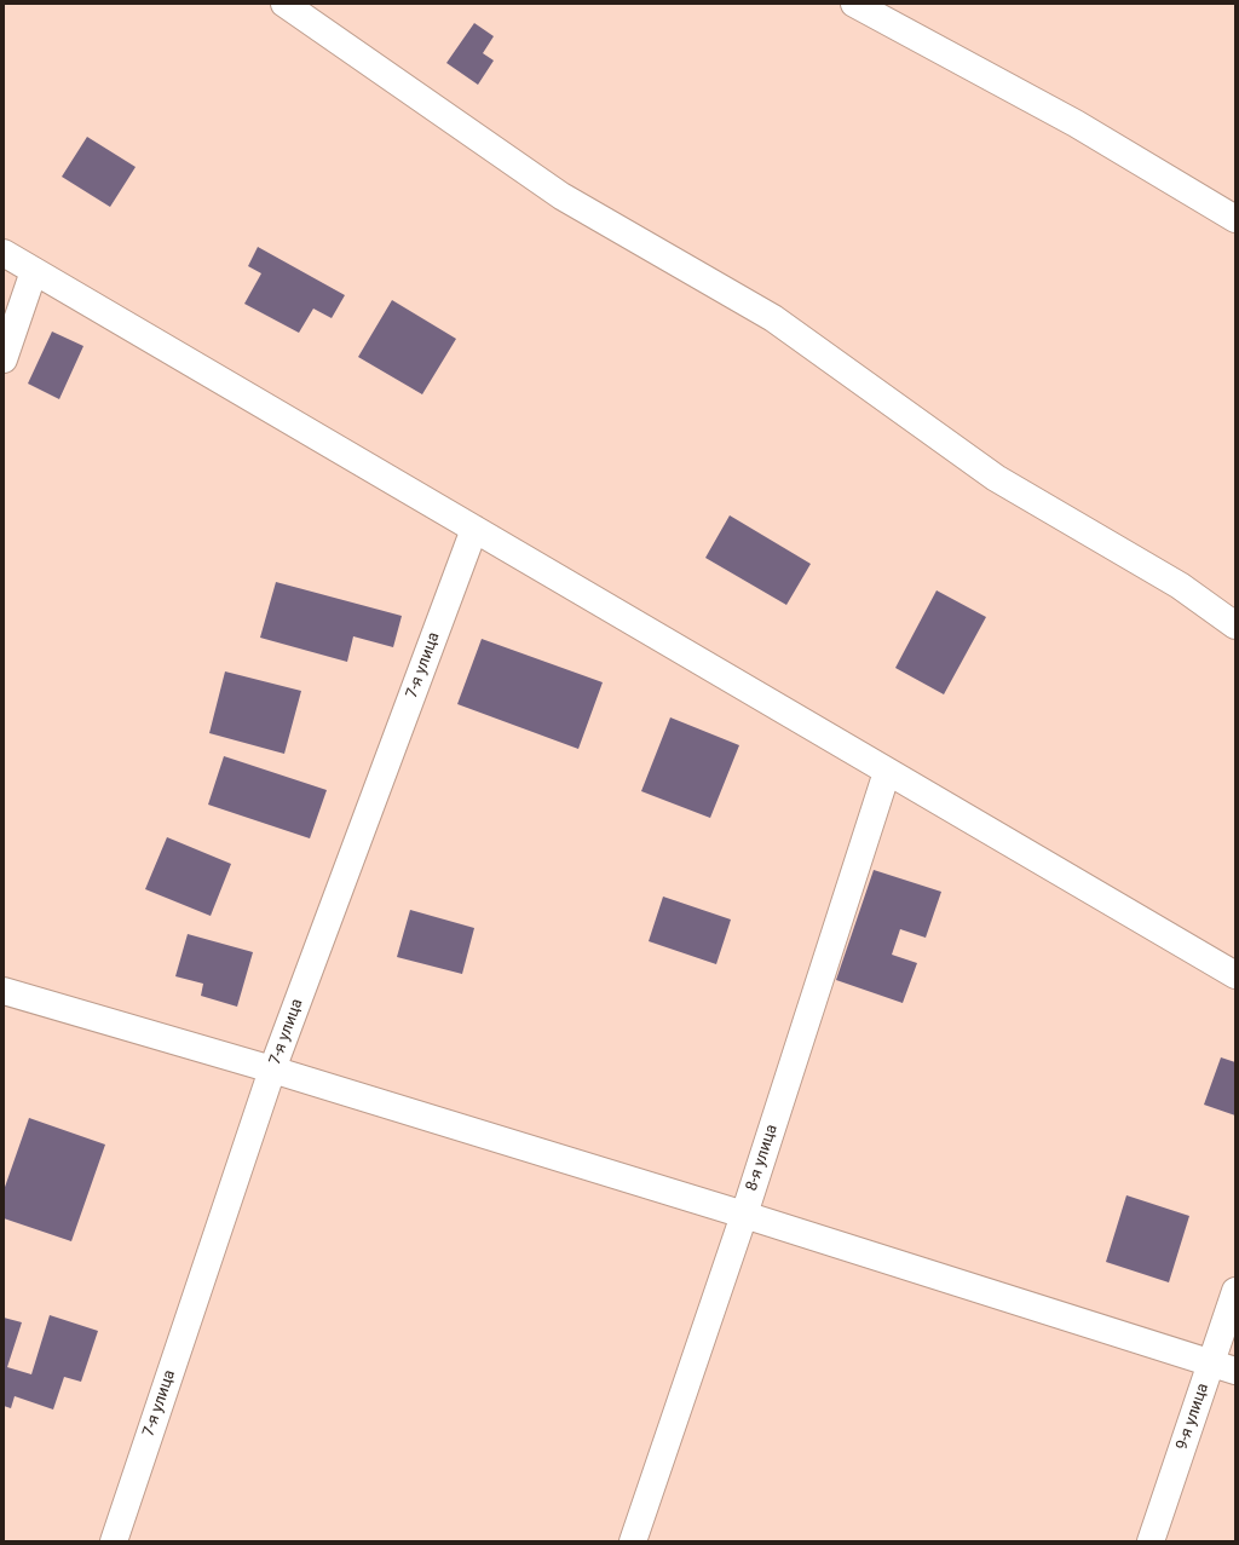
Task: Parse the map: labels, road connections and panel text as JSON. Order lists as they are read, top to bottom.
{
  "streets": {
    "street": ["7-я улица", "8-я улица", "9-я улица"]
  }
}
